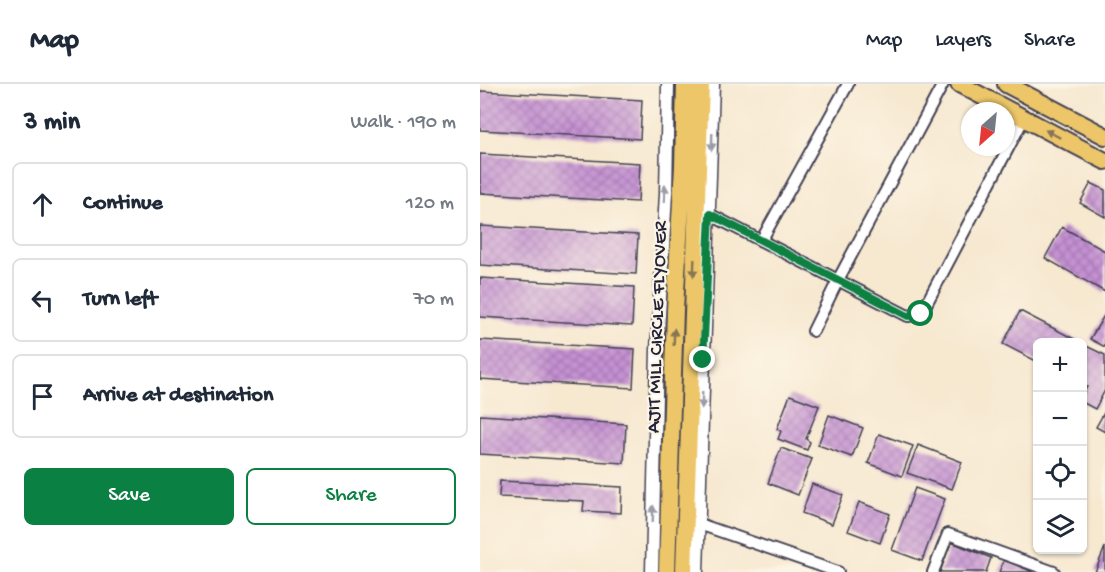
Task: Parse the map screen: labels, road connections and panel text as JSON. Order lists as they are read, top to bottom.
{
  "streets": {
    "main road": ["AJIT MILL CIRCLE FLYOVER"]
  },
  "north": "bottom left",
  "page": {
    "header": "Map",
    "nav": ["Map", "Layers", "Share"],
    "heading": ["3 min", "Walk · 190 m"],
    "list": [
      ["Continue", "120 m"],
      ["Turn left", "70 m"],
      "Arrive at destination"
    ],
    "map_buttons": ["+", "−"],
    "buttons": ["Save", "Share"]
  }
}
